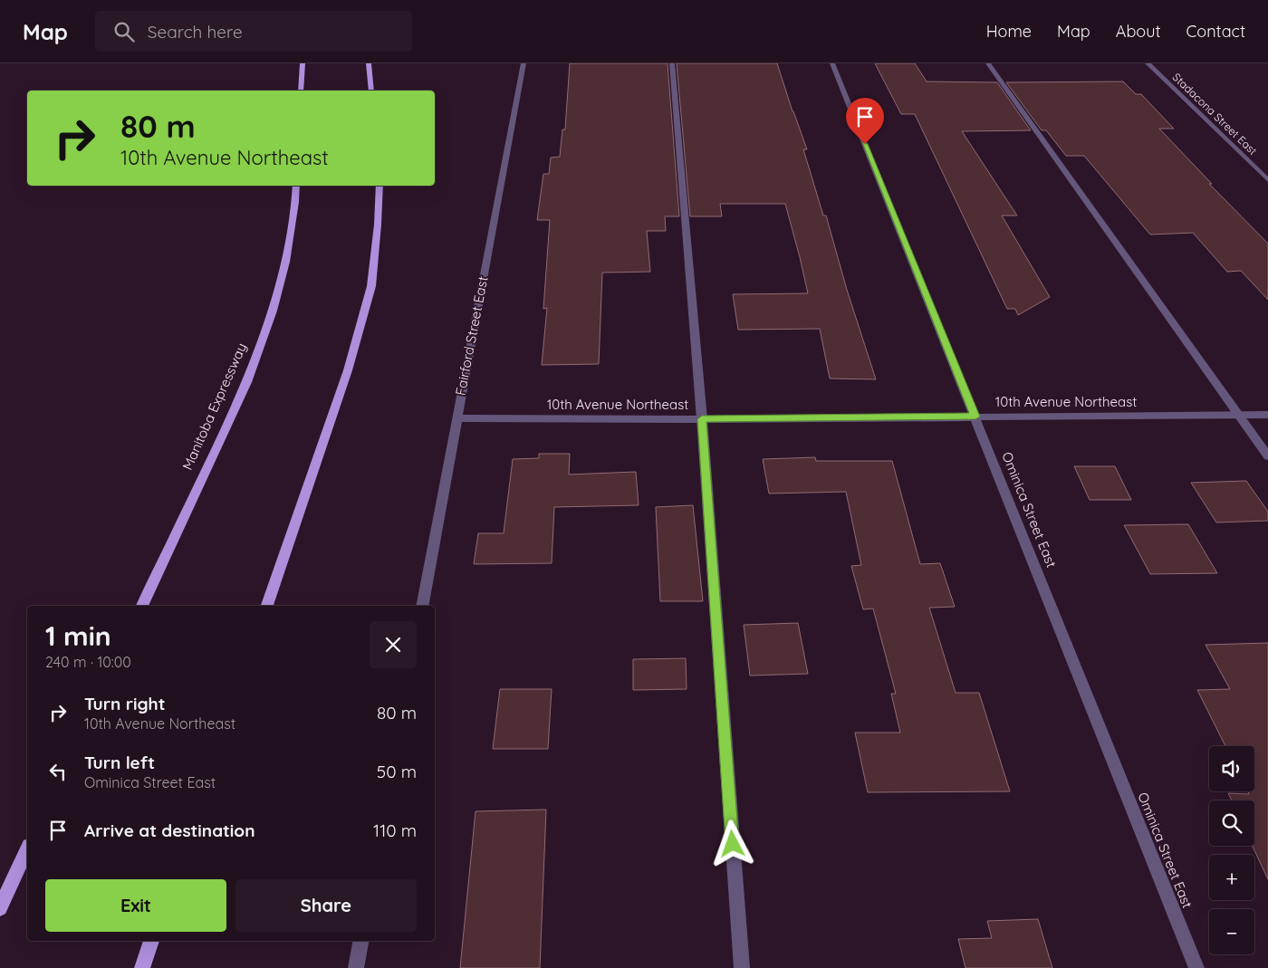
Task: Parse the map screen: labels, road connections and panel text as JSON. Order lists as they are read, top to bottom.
{
  "streets": {
    "main road": ["Manitoba Expressway"],
    "street": [
      "Stadacona Street East",
      "Fairford Street East",
      "10th Avenue Northeast",
      "Ominica Street East"
    ]
  },
  "crossings": [
    ["Fairford Street East", "10th Avenue Northeast"],
    ["10th Avenue Northeast", "Ominica Street East"]
  ],
  "page": {
    "header": "Map",
    "search": "Search here",
    "nav": [
      "Home",
      "Map",
      "About",
      "Contact"
    ],
    "turn": ["80 m", "10th Avenue Northeast"],
    "heading": ["1 min", "240 m · 10:00"],
    "list": [
      {
        "name": "Turn right",
        "note": "10th Avenue Northeast",
        "value": "80 m"
      },
      {
        "name": "Turn left",
        "note": "Ominica Street East",
        "value": "50 m"
      },
      {
        "name": "Arrive at destination",
        "value": "110 m"
      }
    ],
    "map_buttons": ["+", "−"],
    "buttons": ["Exit", "Share"]
  }
}
